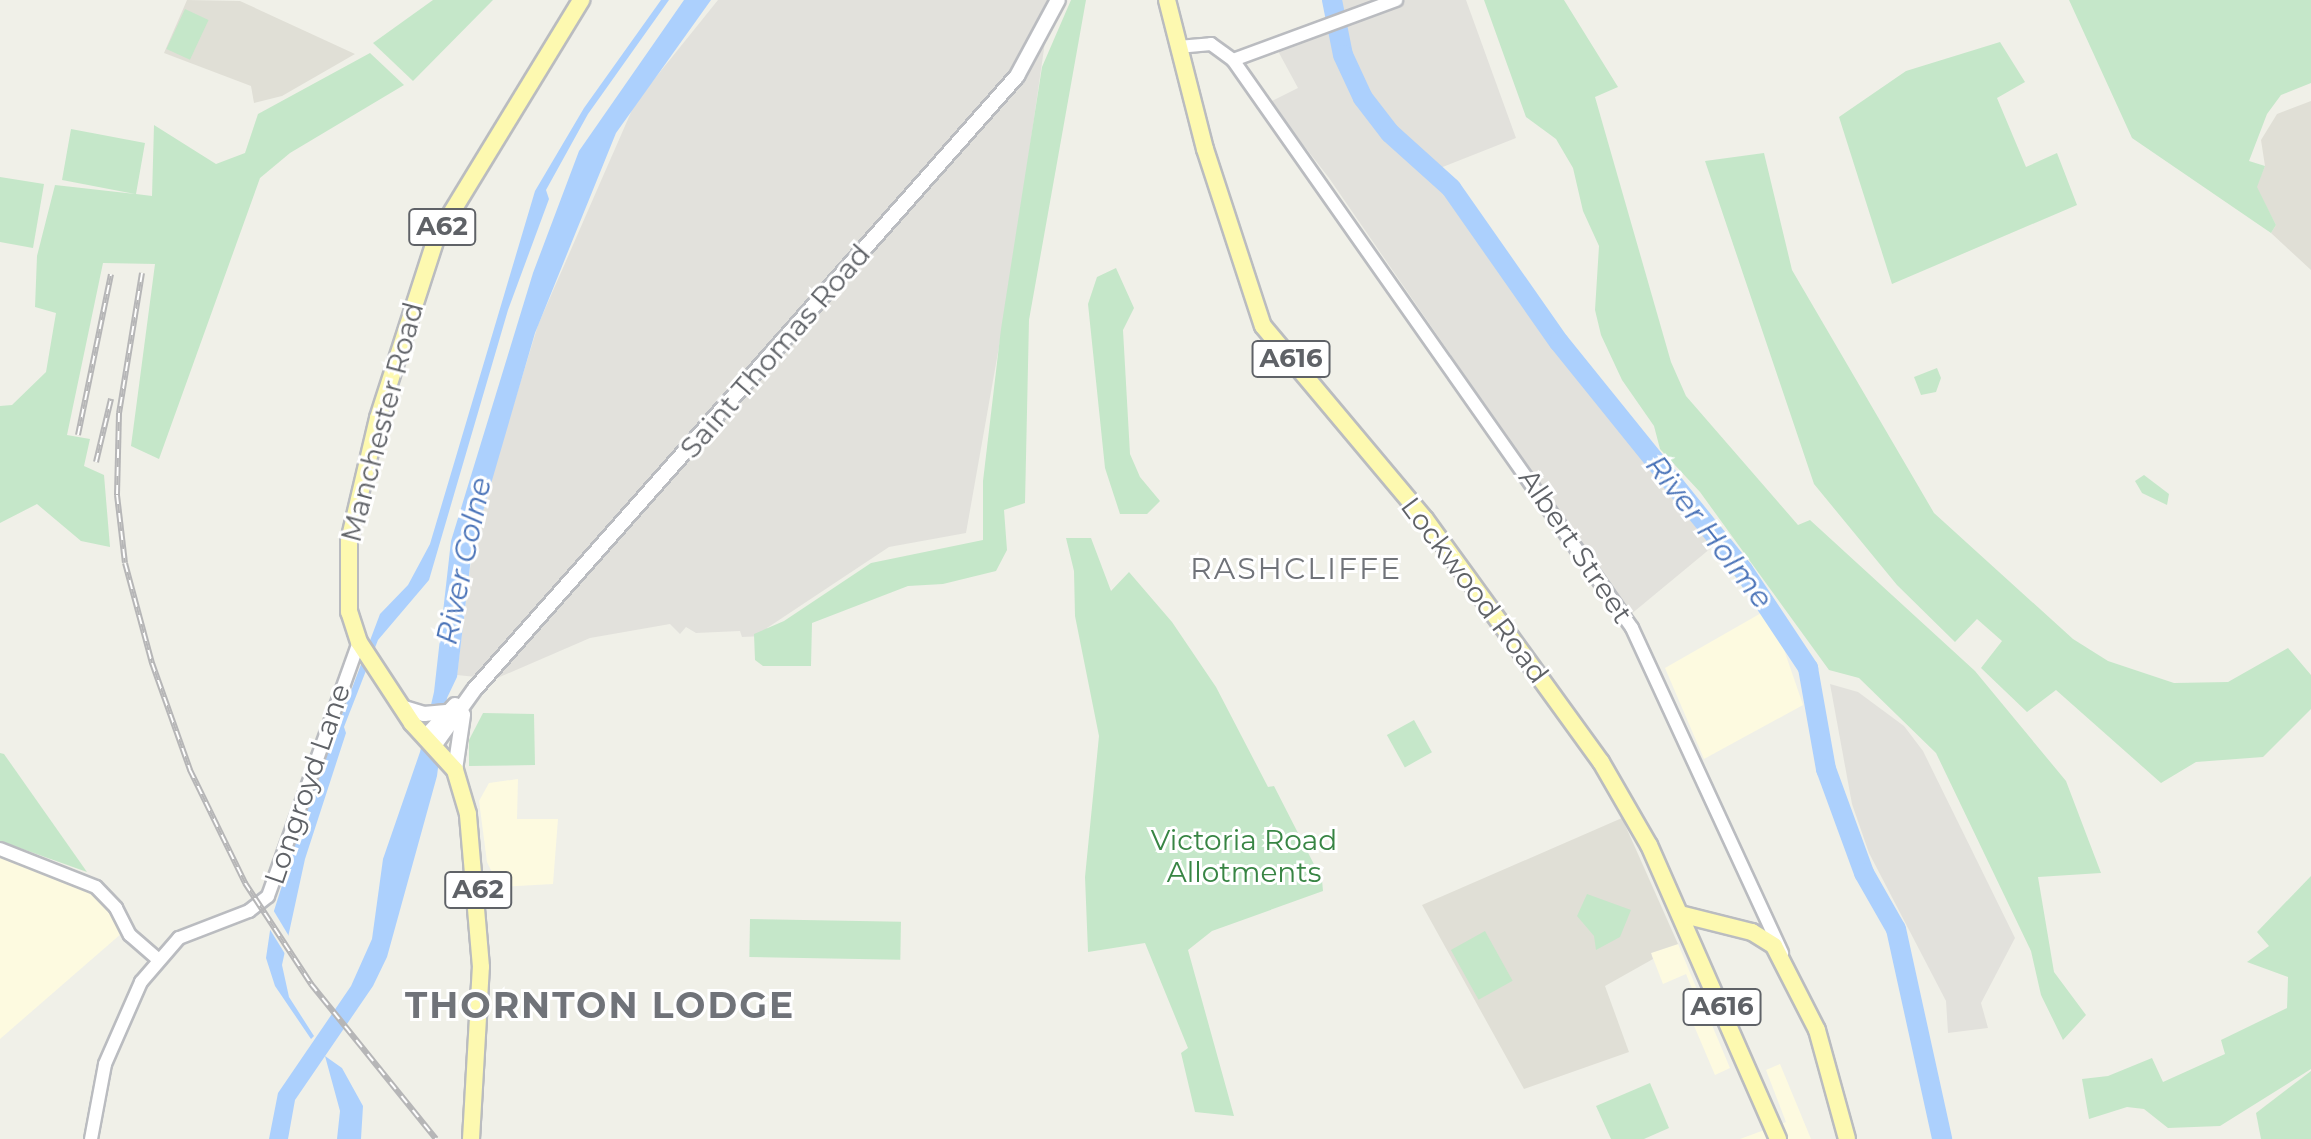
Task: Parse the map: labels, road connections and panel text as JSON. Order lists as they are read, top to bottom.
{
  "streets": {
    "main road": [
      "A62",
      "Saint Thomas Road",
      "A616",
      "Manchester Road",
      "Albert Street",
      "Lockwood Road"
    ],
    "street": ["Longroyd Lane"]
  },
  "crossings": [
    ["Saint Thomas Road", "Manchester Road"],
    ["A616", "Albert Street"],
    ["A616", "Lockwood Road"],
    ["Manchester Road", "Longroyd Lane"]
  ],
  "districts": ["RASHCLIFFE", "THORNTON LODGE"],
  "water": ["River Holme", "River Colne"],
  "parks": ["Victoria Road Allotments"]
}
